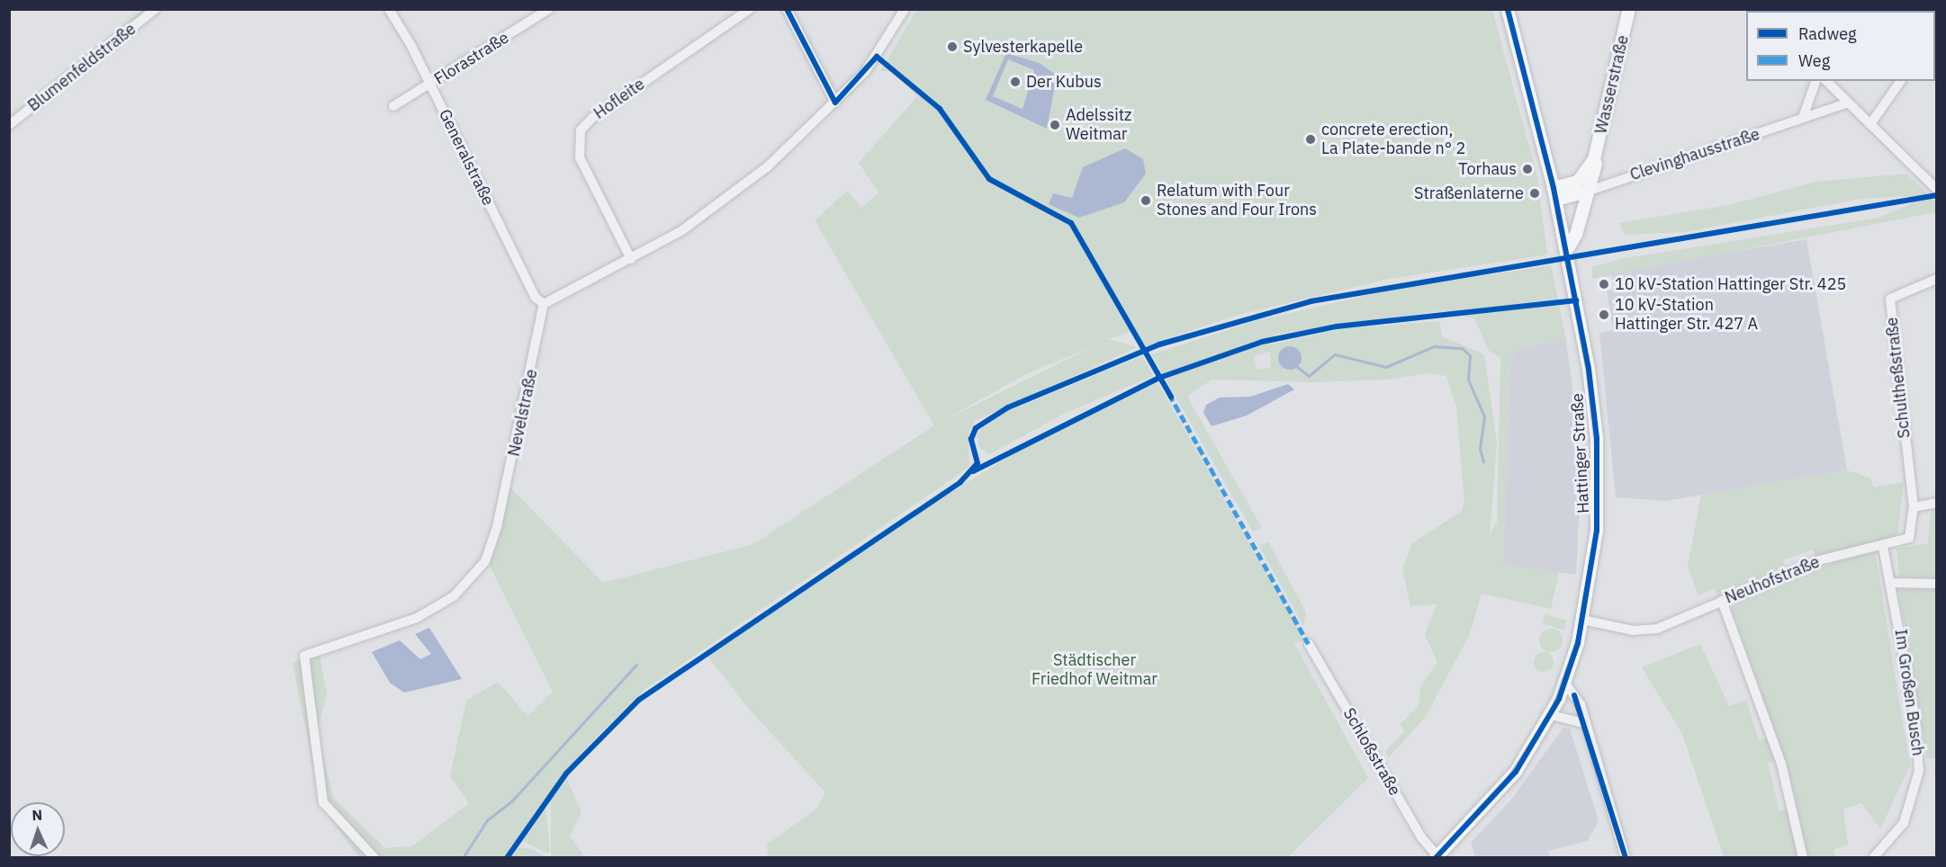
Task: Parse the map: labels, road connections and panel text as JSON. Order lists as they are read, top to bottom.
{
  "streets": {
    "main road": ["Wasserstraße", "Hattinger Straße"],
    "street": [
      "Florastraße",
      "Blumenfeldstraße",
      "Hofleite",
      "Clevinghausstraße",
      "Generalstraße",
      "Schultheßstraße",
      "Nevelstraße",
      "Neuhofstraße",
      "Im Großen Busch",
      "Schloßstraße"
    ]
  },
  "crossings": [
    ["Florastraße", "Generalstraße"],
    ["Wasserstraße", "Clevinghausstraße"],
    ["Wasserstraße", "Hattinger Straße"],
    ["Generalstraße", "Nevelstraße"],
    ["Schultheßstraße", "Neuhofstraße"],
    ["Hattinger Straße", "Neuhofstraße"],
    ["Hattinger Straße", "Schloßstraße"],
    ["Neuhofstraße", "Im Großen Busch"]
  ],
  "parks": ["Städtischer Friedhof Weitmar"],
  "places": [
    "Sylvesterkapelle",
    "Der Kubus",
    "Adelssitz Weitmar",
    "concrete erection, La Plate-bande n° 2",
    "Torhaus",
    "Straßenlaterne",
    "Relatum with Four Stones and Four Irons",
    "10 kV-Station Hattinger Str. 425",
    "10 kV-Station Hattinger Str. 427 A"
  ],
  "legend": ["Radweg", "Weg"],
  "north": "top"
}
